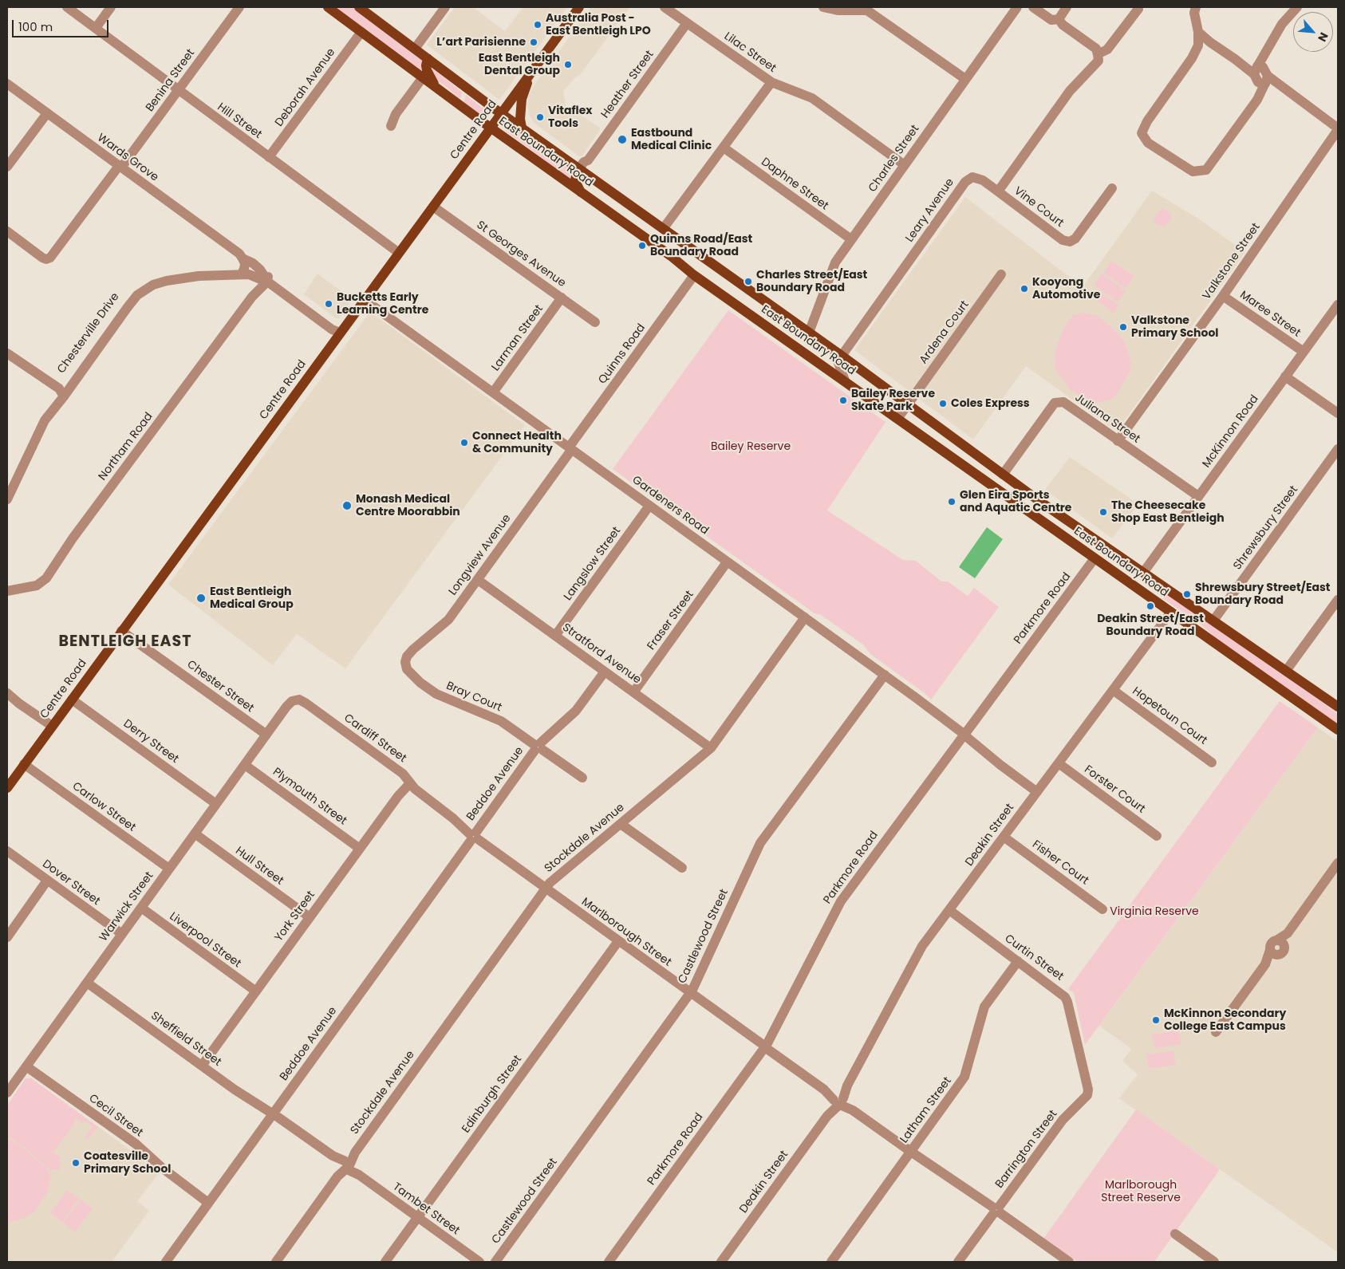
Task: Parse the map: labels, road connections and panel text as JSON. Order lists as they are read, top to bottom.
{
  "streets": {
    "main road": ["Centre Road", "East Boundary Road"],
    "street": [
      "Lilac Street",
      "Benina Street",
      "Heather Street",
      "Deborah Avenue",
      "Hill Street",
      "Wards Grove",
      "Charles Street",
      "Daphne Street",
      "Vine Court",
      "Leary Avenue",
      "St Georges Avenue",
      "Valkstone Street",
      "Maree Street",
      "Ardena Court",
      "Chesterville Drive",
      "Larman Street",
      "Quinns Road",
      "Juliana Street",
      "McKinnon Road",
      "Northam Road",
      "Gardeners Road",
      "Shrewsbury Street",
      "Longview Avenue",
      "Langslow Street",
      "Parkmore Road",
      "Fraser Street",
      "Stratford Avenue",
      "Chester Street",
      "Bray Court",
      "Hopetoun Court",
      "Cardiff Street",
      "Derry Street",
      "Beddoe Avenue",
      "Forster Court",
      "Plymouth Street",
      "Carlow Street",
      "Deakin Street",
      "Stockdale Avenue",
      "Fisher Court",
      "Hull Street",
      "Dover Street",
      "Warwick Street",
      "York Street",
      "Marlborough Street",
      "Castlewood Street",
      "Liverpool Street",
      "Curtin Street",
      "Sheffield Street",
      "Edinburgh Street",
      "Latham Street",
      "Cecil Street",
      "Barrington Street",
      "Tambet Street"
    ]
  },
  "crossings": [
    ["Lilac Street", "Heather Street"],
    ["Lilac Street", "Charles Street"],
    ["Benina Street", "Hill Street"],
    ["Benina Street", "Wards Grove"],
    ["Heather Street", "East Boundary Road"],
    ["Deborah Avenue", "Hill Street"],
    ["Deborah Avenue", "East Boundary Road"],
    ["Hill Street", "Centre Road"],
    ["Centre Road", "East Boundary Road"],
    ["Centre Road", "St Georges Avenue"],
    ["Centre Road", "Gardeners Road"],
    ["Centre Road", "Chester Street"],
    ["Centre Road", "Derry Street"],
    ["Centre Road", "Carlow Street"],
    ["East Boundary Road", "Charles Street"],
    ["East Boundary Road", "Leary Avenue"],
    ["East Boundary Road", "Ardena Court"],
    ["East Boundary Road", "Quinns Road"],
    ["East Boundary Road", "Juliana Street"],
    ["East Boundary Road", "McKinnon Road"],
    ["East Boundary Road", "Shrewsbury Street"],
    ["East Boundary Road", "Parkmore Road"],
    ["East Boundary Road", "Deakin Street"],
    ["Wards Grove", "Chesterville Drive"],
    ["Wards Grove", "Northam Road"],
    ["Charles Street", "Daphne Street"],
    ["Vine Court", "Leary Avenue"],
    ["St Georges Avenue", "Larman Street"],
    ["Valkstone Street", "Maree Street"],
    ["Valkstone Street", "Juliana Street"],
    ["Maree Street", "McKinnon Road"],
    ["Chesterville Drive", "Northam Road"],
    ["Larman Street", "Gardeners Road"],
    ["Quinns Road", "Gardeners Road"],
    ["Quinns Road", "Longview Avenue"],
    ["Juliana Street", "McKinnon Road"],
    ["Gardeners Road", "Longview Avenue"],
    ["Gardeners Road", "Langslow Street"],
    ["Gardeners Road", "Parkmore Road"],
    ["Gardeners Road", "Fraser Street"],
    ["Gardeners Road", "Deakin Street"],
    ["Gardeners Road", "Stockdale Avenue"],
    ["Gardeners Road", "Castlewood Street"],
    ["Longview Avenue", "Stratford Avenue"],
    ["Longview Avenue", "Bray Court"],
    ["Langslow Street", "Stratford Avenue"],
    ["Parkmore Road", "Marlborough Street"],
    ["Fraser Street", "Stratford Avenue"],
    ["Stratford Avenue", "Beddoe Avenue"],
    ["Stratford Avenue", "Stockdale Avenue"],
    ["Chester Street", "Cardiff Street"],
    ["Chester Street", "Warwick Street"],
    ["Bray Court", "Beddoe Avenue"],
    ["Hopetoun Court", "Deakin Street"],
    ["Cardiff Street", "Beddoe Avenue"],
    ["Cardiff Street", "Warwick Street"],
    ["Cardiff Street", "York Street"],
    ["Cardiff Street", "Marlborough Street"],
    ["Derry Street", "Warwick Street"],
    ["Beddoe Avenue", "Marlborough Street"],
    ["Beddoe Avenue", "Sheffield Street"],
    ["Beddoe Avenue", "Cecil Street"],
    ["Beddoe Avenue", "Tambet Street"],
    ["Forster Court", "Deakin Street"],
    ["Plymouth Street", "Warwick Street"],
    ["Plymouth Street", "York Street"],
    ["Carlow Street", "Warwick Street"],
    ["Deakin Street", "Fisher Court"],
    ["Deakin Street", "Marlborough Street"],
    ["Deakin Street", "Curtin Street"],
    ["Stockdale Avenue", "Marlborough Street"],
    ["Stockdale Avenue", "Tambet Street"],
    ["Hull Street", "Warwick Street"],
    ["Hull Street", "York Street"],
    ["Dover Street", "Warwick Street"],
    ["Warwick Street", "Liverpool Street"],
    ["Warwick Street", "Sheffield Street"],
    ["Warwick Street", "Cecil Street"],
    ["York Street", "Liverpool Street"],
    ["York Street", "Sheffield Street"],
    ["Marlborough Street", "Castlewood Street"],
    ["Marlborough Street", "Edinburgh Street"],
    ["Marlborough Street", "Latham Street"],
    ["Marlborough Street", "Barrington Street"],
    ["Curtin Street", "Latham Street"],
    ["Curtin Street", "Barrington Street"],
    ["Sheffield Street", "Tambet Street"],
    ["Edinburgh Street", "Tambet Street"]
  ],
  "districts": ["BENTLEIGH EAST"],
  "parks": ["Bailey Reserve", "Virginia Reserve", "Marlborough Street Reserve"],
  "places": [
    "Australia Post - East Bentleigh LPO",
    "L’art Parisienne",
    "East Bentleigh Dental Group",
    "Vitaflex Tools",
    "Eastbound Medical Clinic",
    "Quinns Road/East Boundary Road",
    "Charles Street/East Boundary Road",
    "Kooyong Automotive",
    "Bucketts Early Learning Centre",
    "Valkstone Primary School",
    "Bailey Reserve Skate Park",
    "Coles Express",
    "Connect Health & Community",
    "Glen Eira Sports and Aquatic Centre",
    "Monash Medical Centre Moorabbin",
    "The Cheesecake Shop East Bentleigh",
    "Shrewsbury Street/East Boundary Road",
    "East Bentleigh Medical Group",
    "Deakin Street/East Boundary Road",
    "McKinnon Secondary College East Campus",
    "Coatesville Primary School"
  ],
  "scale_bar": "100 m",
  "north": "bottom right"
}
